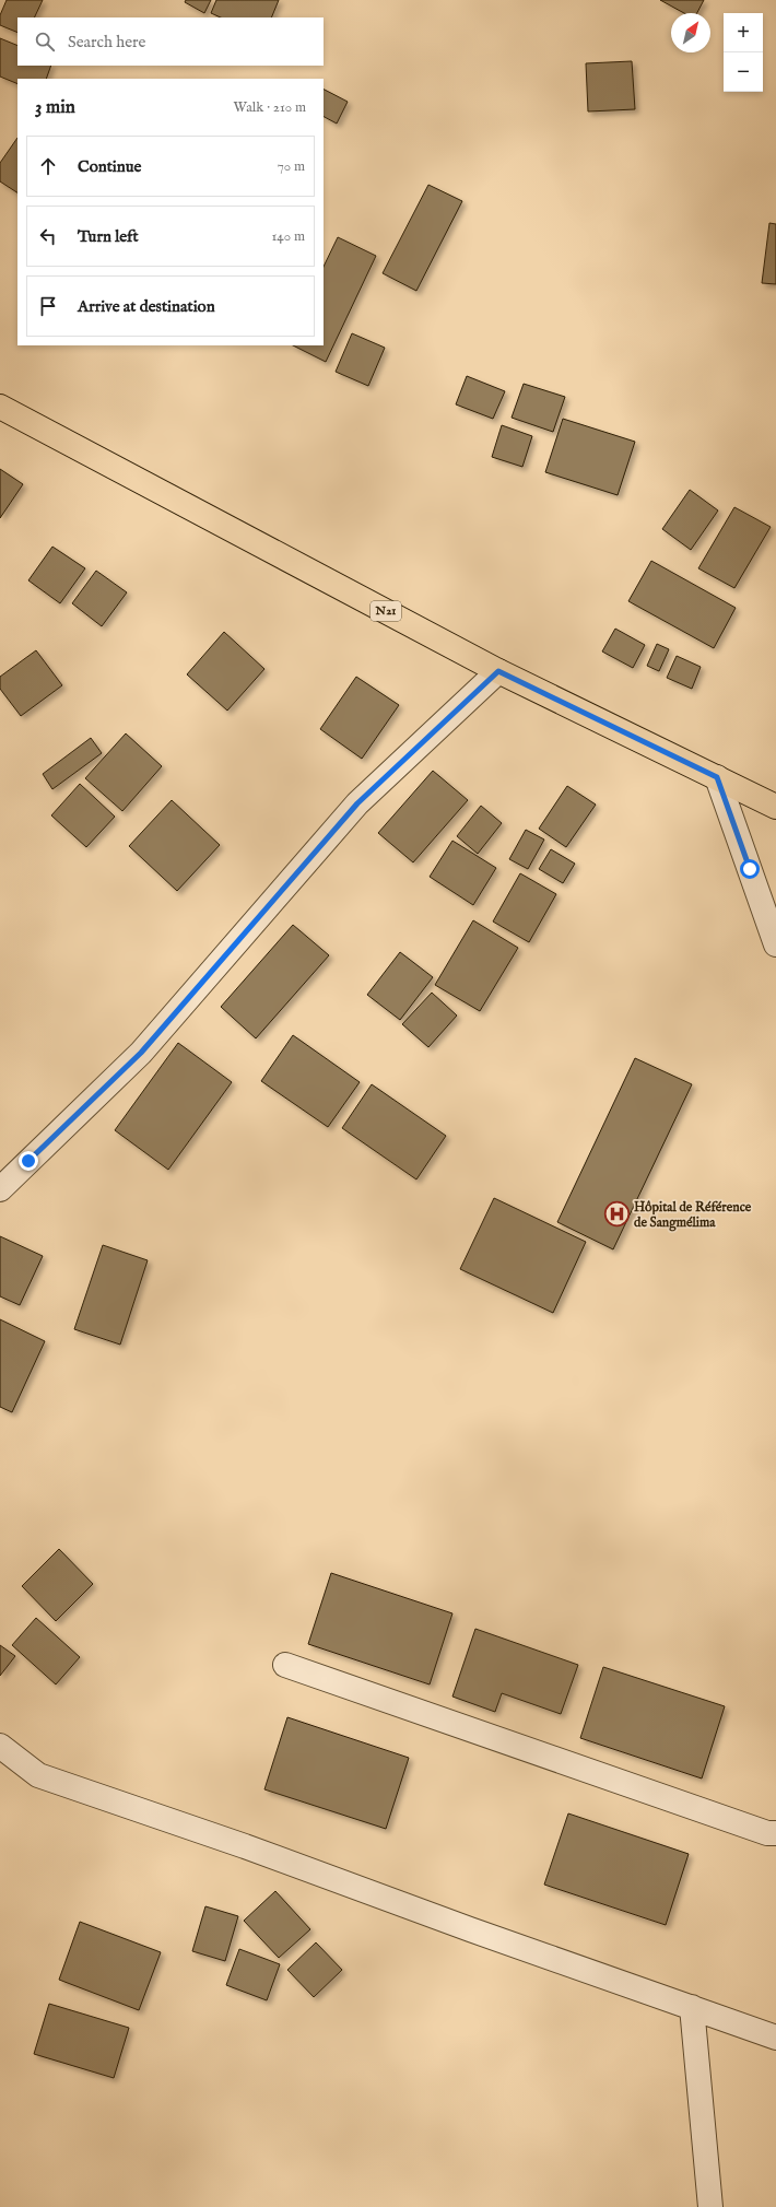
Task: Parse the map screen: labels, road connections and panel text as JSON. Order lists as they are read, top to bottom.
{
  "streets": {
    "main road": ["N21"]
  },
  "places": {
    "hospital": ["Hôpital de Référence de Sangmélima"]
  },
  "north": "top right",
  "page": {
    "map_buttons": ["+", "−"],
    "search": "Search here",
    "heading": ["3 min", "Walk · 210 m"],
    "list": [
      ["Continue", "70 m"],
      ["Turn left", "140 m"],
      "Arrive at destination"
    ]
  }
}
